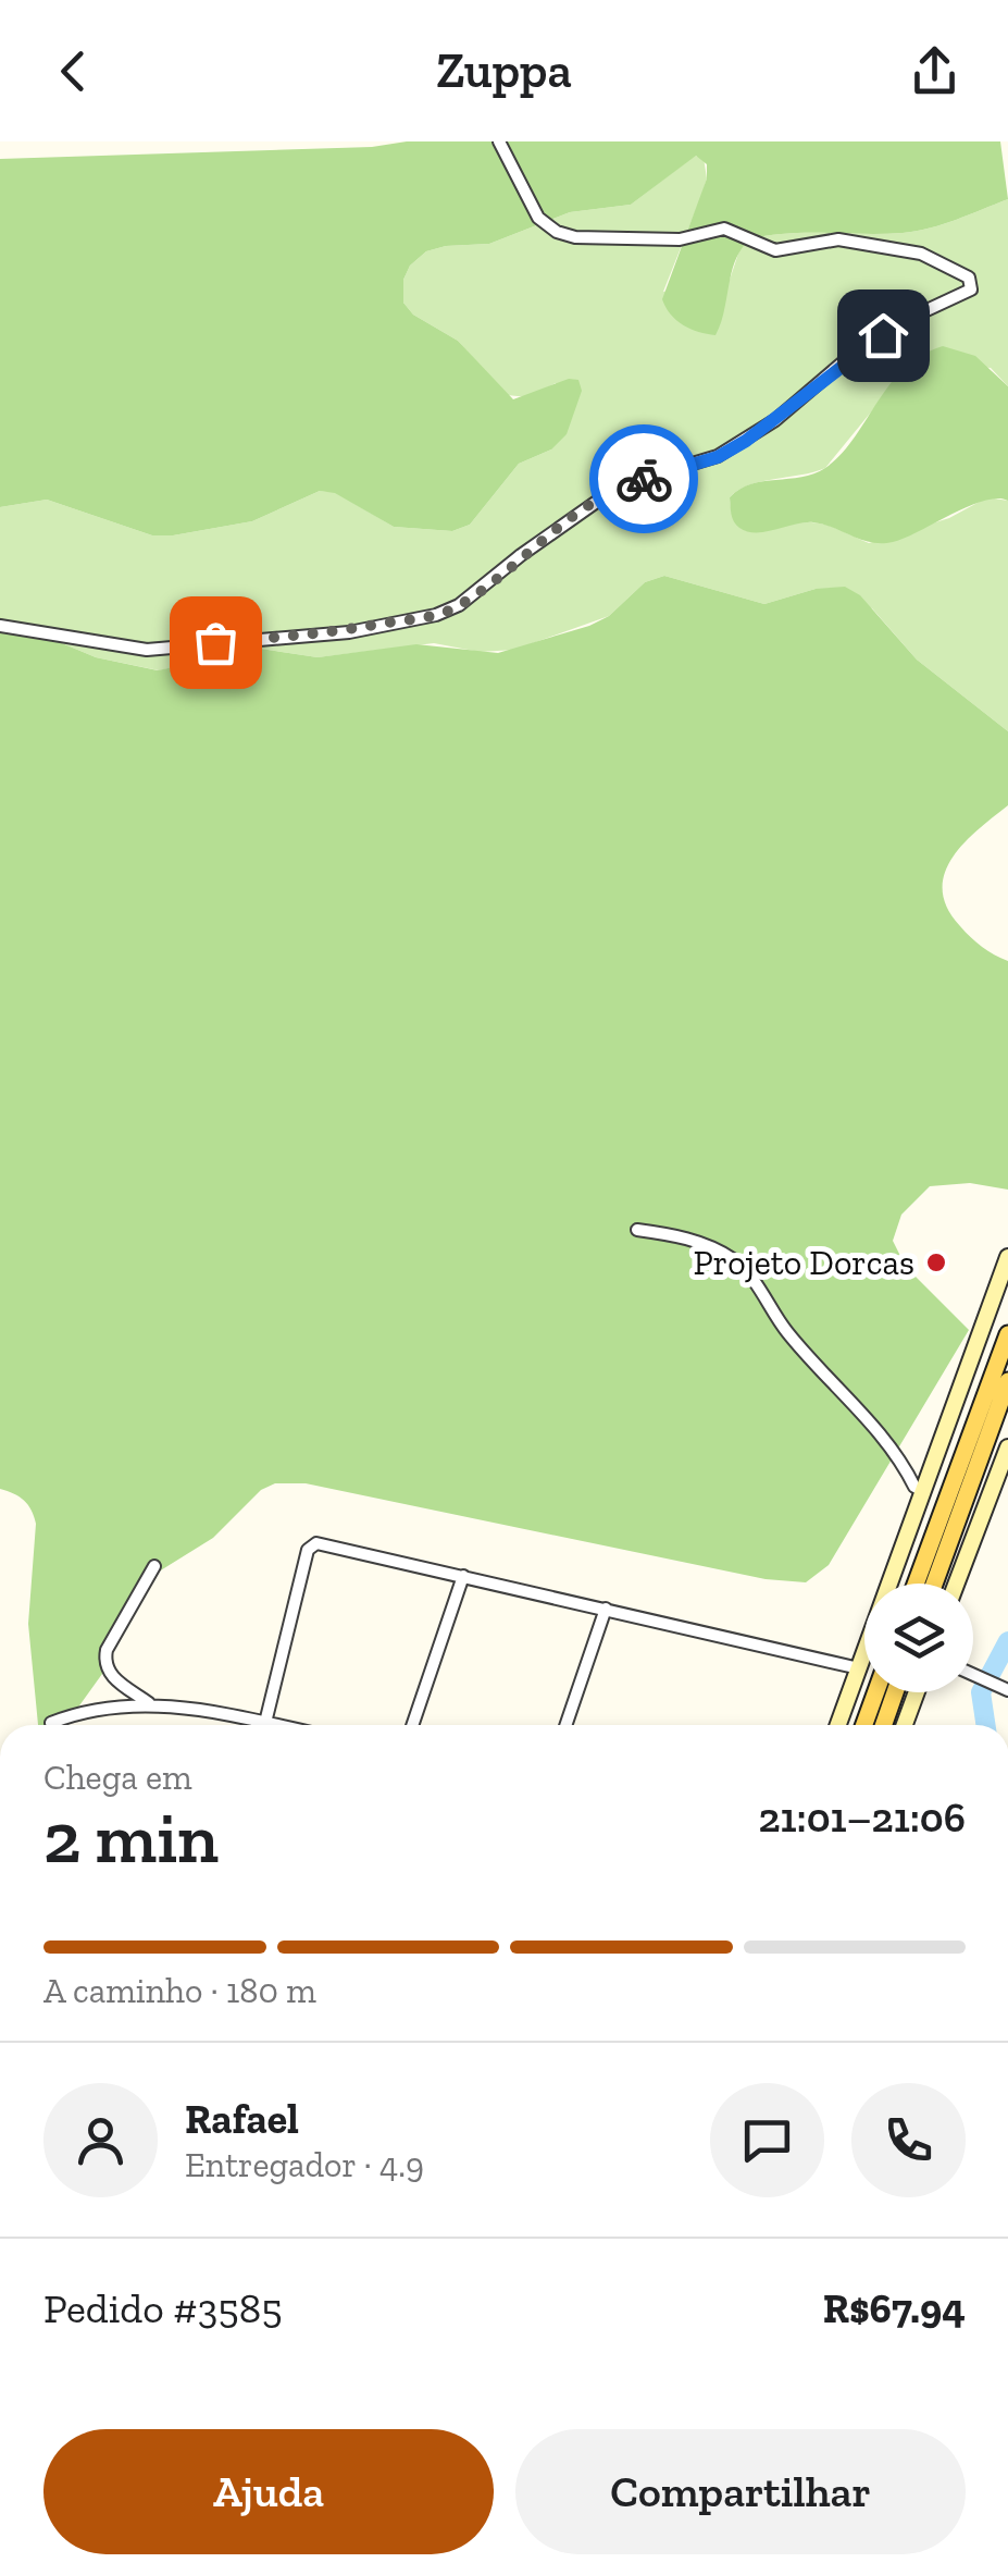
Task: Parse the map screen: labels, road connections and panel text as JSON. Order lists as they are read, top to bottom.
{
  "places": ["Projeto Dorcas"],
  "page": {
    "header": "Zuppa",
    "heading": ["2 min", "Chega em", "21:01–21:06"],
    "panel": [
      "Rafael",
      "Entregador · 4.9",
      "Pedido #3585",
      "R$67.94"
    ],
    "bar": "A caminho · 180 m",
    "buttons": ["Ajuda", "Compartilhar"]
  }
}
